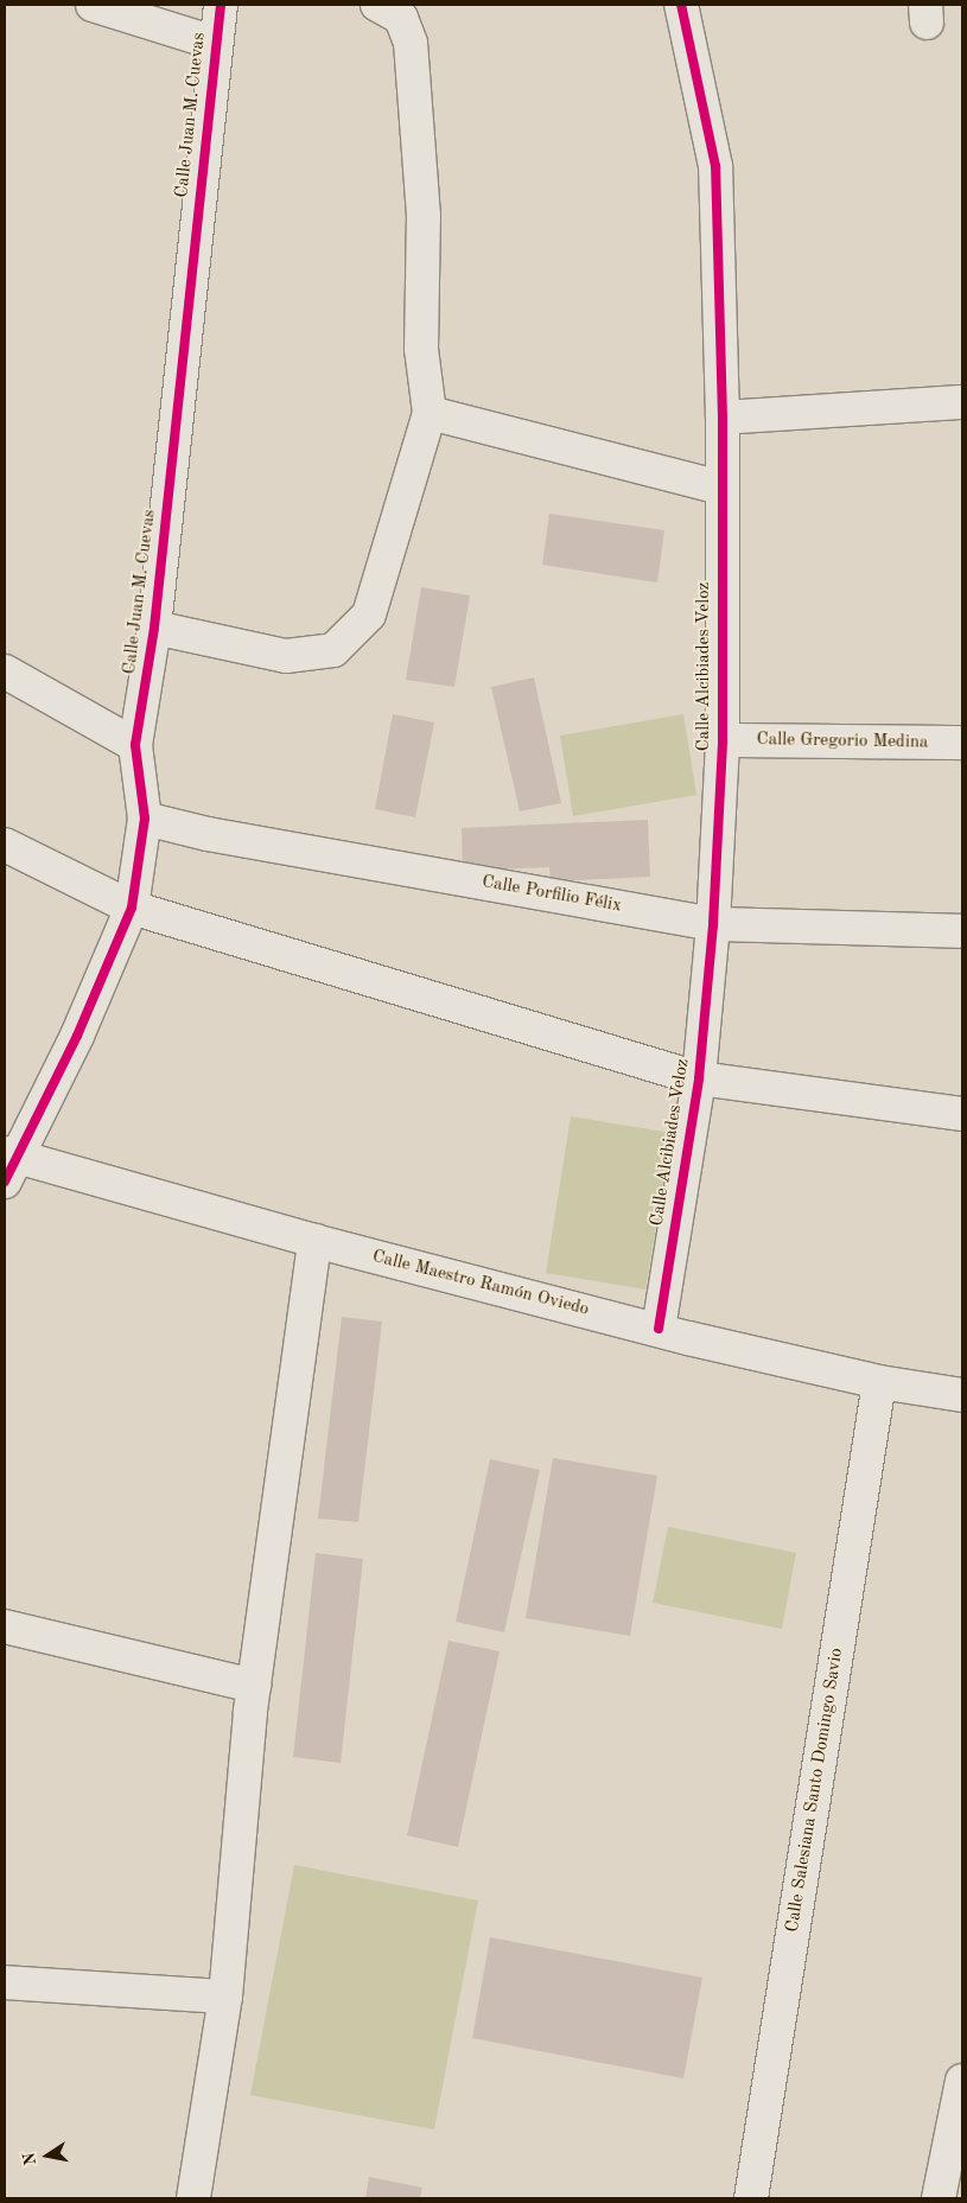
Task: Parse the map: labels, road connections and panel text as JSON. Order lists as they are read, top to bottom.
{
  "streets": {
    "street": [
      "Calle Juan M. Cuevas",
      "Calle Alcibiades Veloz",
      "Calle Gregorio Medina",
      "Calle Porfilio Félix",
      "Calle Maestro Ramón Oviedo",
      "Calle Salesiana Santo Domingo Savio"
    ]
  },
  "crossings": [
    ["Calle Juan M. Cuevas", "Calle Porfilio Félix"],
    ["Calle Juan M. Cuevas", "Calle Maestro Ramón Oviedo"],
    ["Calle Alcibiades Veloz", "Calle Gregorio Medina"],
    ["Calle Alcibiades Veloz", "Calle Porfilio Félix"],
    ["Calle Alcibiades Veloz", "Calle Maestro Ramón Oviedo"],
    ["Calle Maestro Ramón Oviedo", "Calle Salesiana Santo Domingo Savio"]
  ],
  "north": "left"
}
